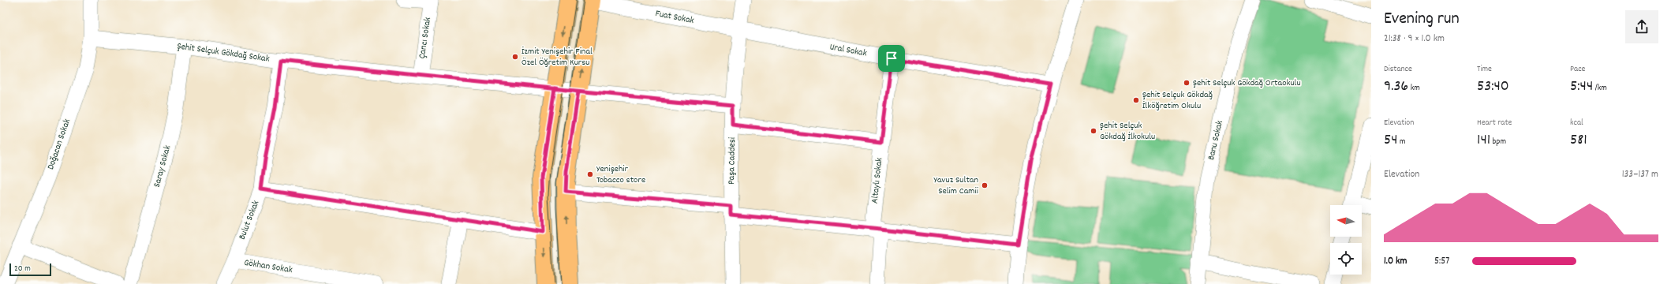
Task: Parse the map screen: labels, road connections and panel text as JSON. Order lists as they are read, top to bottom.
{
  "streets": {
    "street": [
      "Fuat Sokak",
      "Çancı Sokak",
      "Ural Sokak",
      "Şehit Selçuk Gökdağ Sokak",
      "Banu Sokak",
      "Doğacan Sokak",
      "Paşa Caddesi",
      "Saray Sokak",
      "Altaylı Sokak",
      "Bulut Sokak",
      "Gökhan Sokak"
    ]
  },
  "crossings": [
    ["Fuat Sokak", "Ural Sokak"],
    ["Fuat Sokak", "Paşa Caddesi"],
    ["Çancı Sokak", "Şehit Selçuk Gökdağ Sokak"],
    ["Ural Sokak", "Paşa Caddesi"],
    ["Ural Sokak", "Altaylı Sokak"],
    ["Şehit Selçuk Gökdağ Sokak", "Doğacan Sokak"],
    ["Şehit Selçuk Gökdağ Sokak", "Paşa Caddesi"],
    ["Şehit Selçuk Gökdağ Sokak", "Saray Sokak"],
    ["Şehit Selçuk Gökdağ Sokak", "Bulut Sokak"],
    ["Bulut Sokak", "Gökhan Sokak"]
  ],
  "places": [
    "İzmit Yenişehir Final Özel Öğretim Kursu",
    "Şehit Selçuk Gökdağ Ortaokulu",
    "Şehit Selçuk Gökdağ İlköğretim Okulu",
    "Şehit Selçuk Gökdağ İlkokulu",
    "Yenişehir Tobacco store",
    "Yavuz Sultan Selim Camii"
  ],
  "scale_bar": "20 m",
  "north": "left",
  "page": {
    "heading": ["Evening run", "21:38 · 9 × 1.0 km"],
    "stats": [
      ["Distance", "9.36 km"],
      ["Time", "53:40"],
      ["Pace", "5:44 /km"],
      ["Elevation", "54 m"],
      ["Heart rate", "141 bpm"],
      ["kcal", "581"]
    ],
    "chart": ["Elevation", "133–137 m"],
    "list": [
      {
        "name": "1.0 km",
        "note": "5:57"
      }
    ],
    "scale": "20 m"
  }
}
